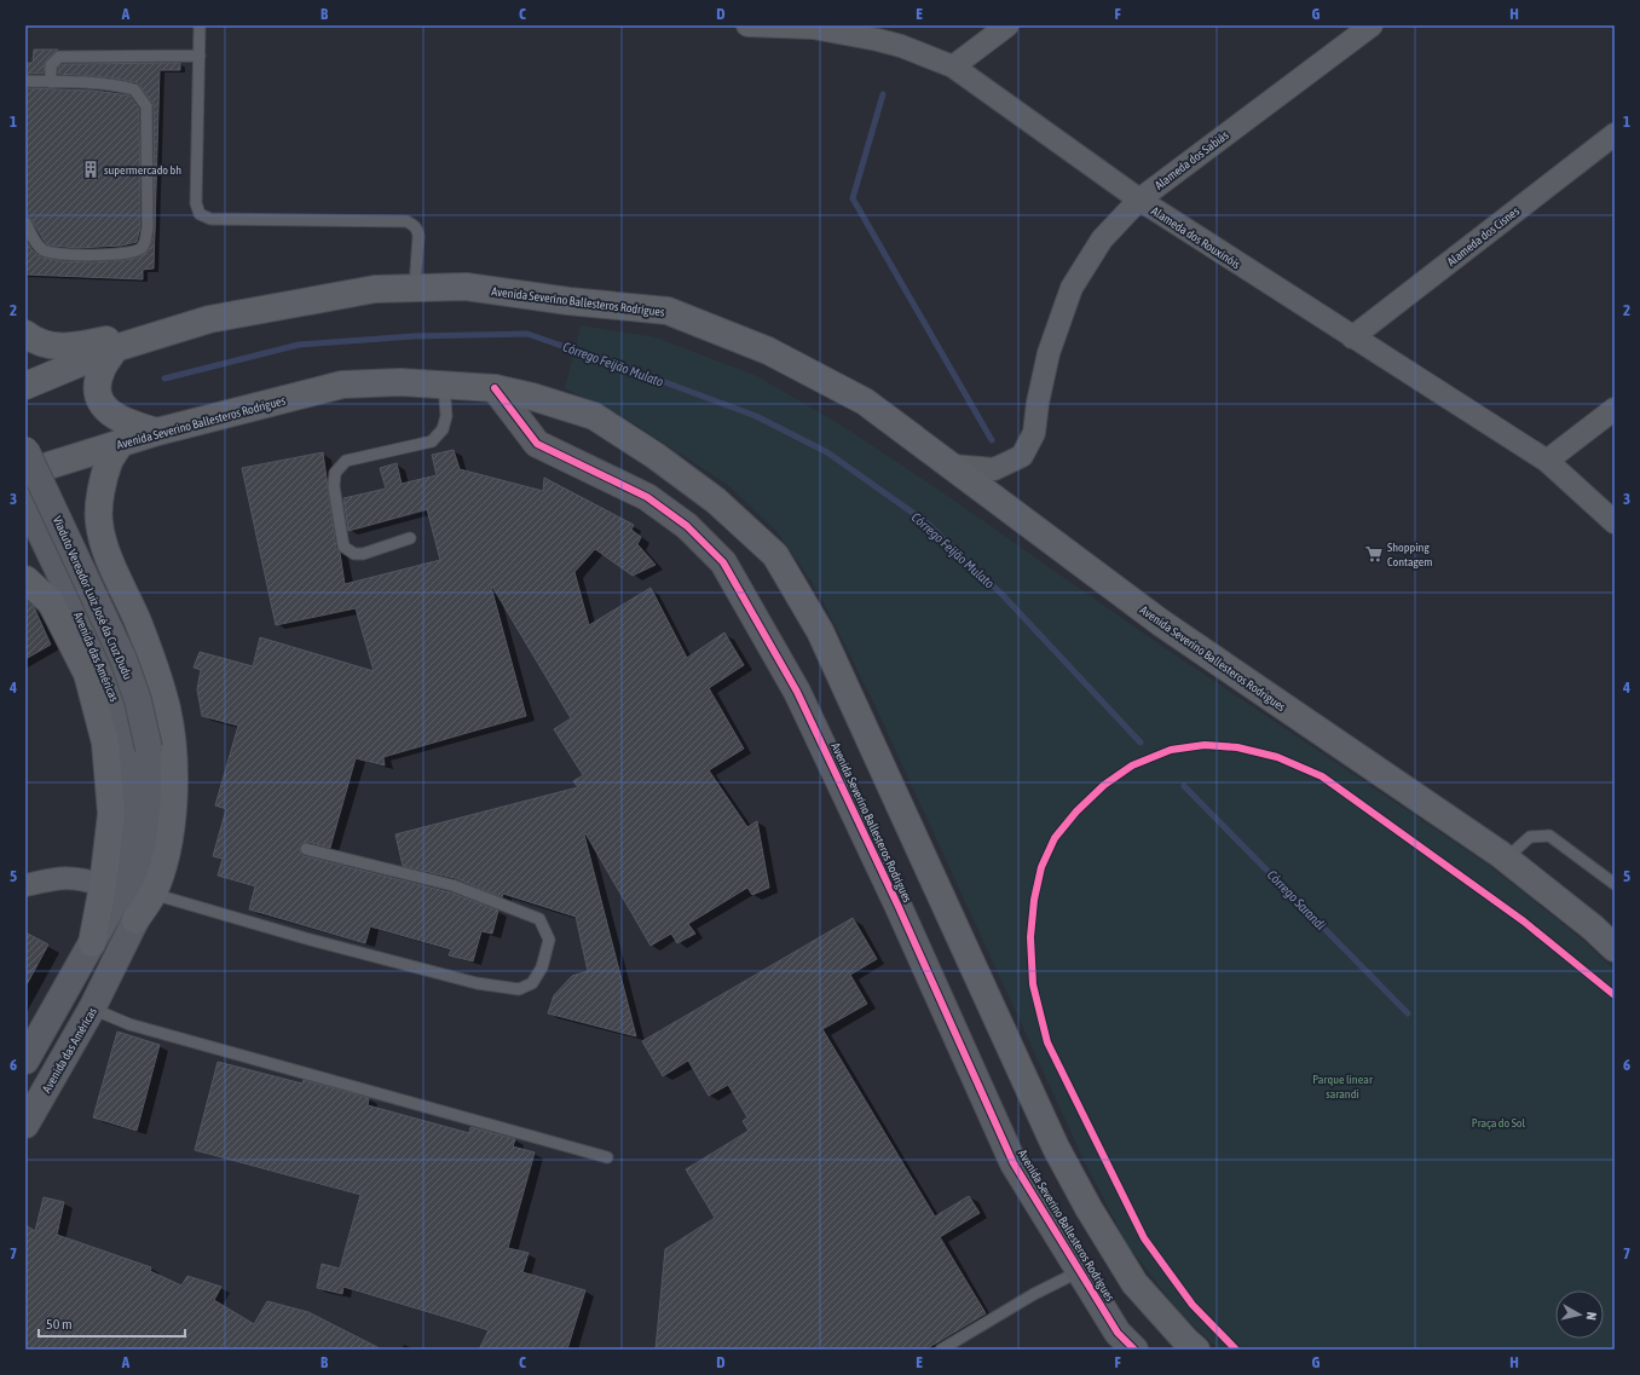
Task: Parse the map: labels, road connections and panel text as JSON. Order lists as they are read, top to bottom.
{
  "streets": {
    "main road": ["Avenida Severino Ballesteros Rodrigues", "Viaduto Vereador Luiz José da Cruz Dudu", "Avenida das Américas"],
    "street": ["Alameda dos Sabiás", "Alameda dos Cisnes", "Alameda dos Rouxinóis"]
  },
  "crossings": [
    ["Alameda dos Sabiás", "Alameda dos Rouxinóis"],
    ["Alameda dos Sabiás", "Avenida Severino Ballesteros Rodrigues"],
    ["Alameda dos Cisnes", "Alameda dos Rouxinóis"],
    ["Viaduto Vereador Luiz José da Cruz Dudu", "Avenida das Américas"]
  ],
  "water": ["Córrego Feijão Mulato", "Córrego Sarandi"],
  "parks": ["Parque linear sarandi", "Praça do Sol"],
  "places": {
    "building": ["supermercado bh"],
    "supermarket": ["Shopping Contagem"]
  },
  "scale_bar": "50 m",
  "north": "right",
  "grid": {
    "columns": [
      "A",
      "B",
      "C",
      "D",
      "E",
      "F",
      "G",
      "H"
    ],
    "rows": [
      "1",
      "2",
      "3",
      "4",
      "5",
      "6",
      "7"
    ]
  }
}
